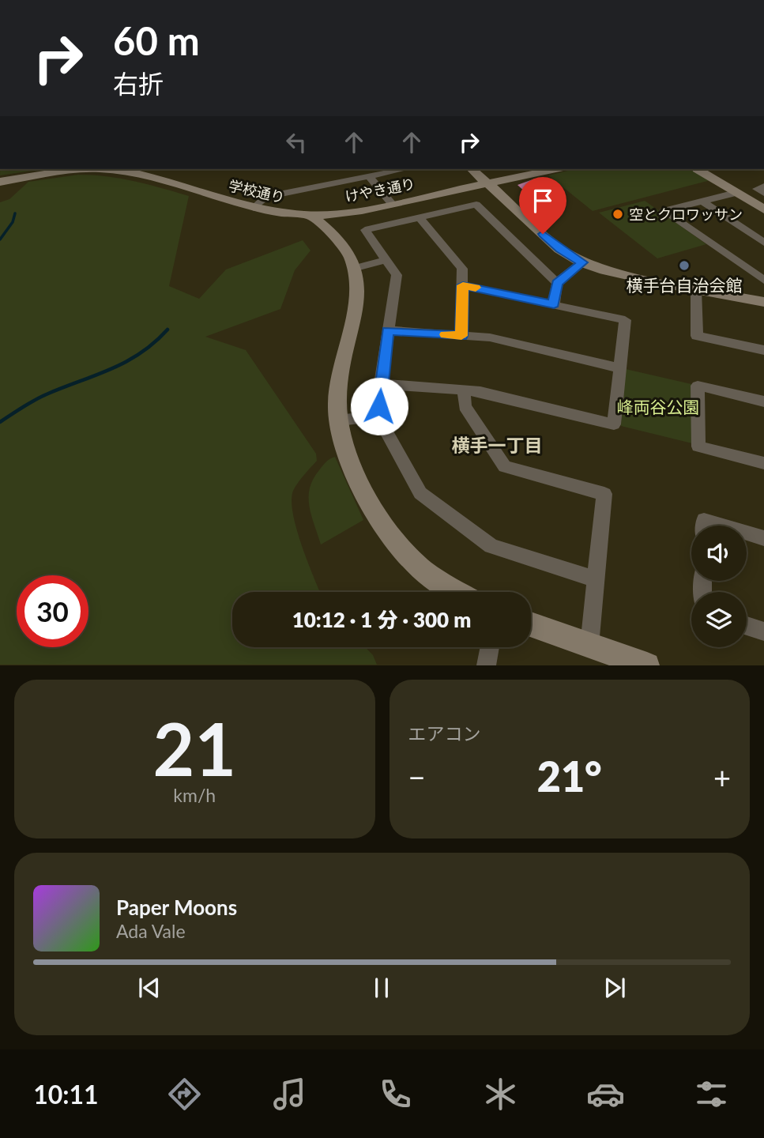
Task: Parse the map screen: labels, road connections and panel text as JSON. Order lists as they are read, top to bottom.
{
  "streets": {
    "street": ["けやき通り", "学校通り"]
  },
  "crossings": [
    ["けやき通り", "学校通り"]
  ],
  "districts": ["横手一丁目"],
  "parks": ["峰両谷公園"],
  "places": ["空とクロワッサン", "横手台自治会館"],
  "page": {
    "turn": ["60 m", "右折"],
    "limit": "30",
    "trip": "10:12 · 1 分 · 300 m",
    "tile": [
      ["21", "km/h"],
      "エアコン"
    ],
    "heat": ["−", "21°", "+"],
    "song": ["Paper Moons", "Ada Vale"],
    "tabs": "10:11"
  }
}
